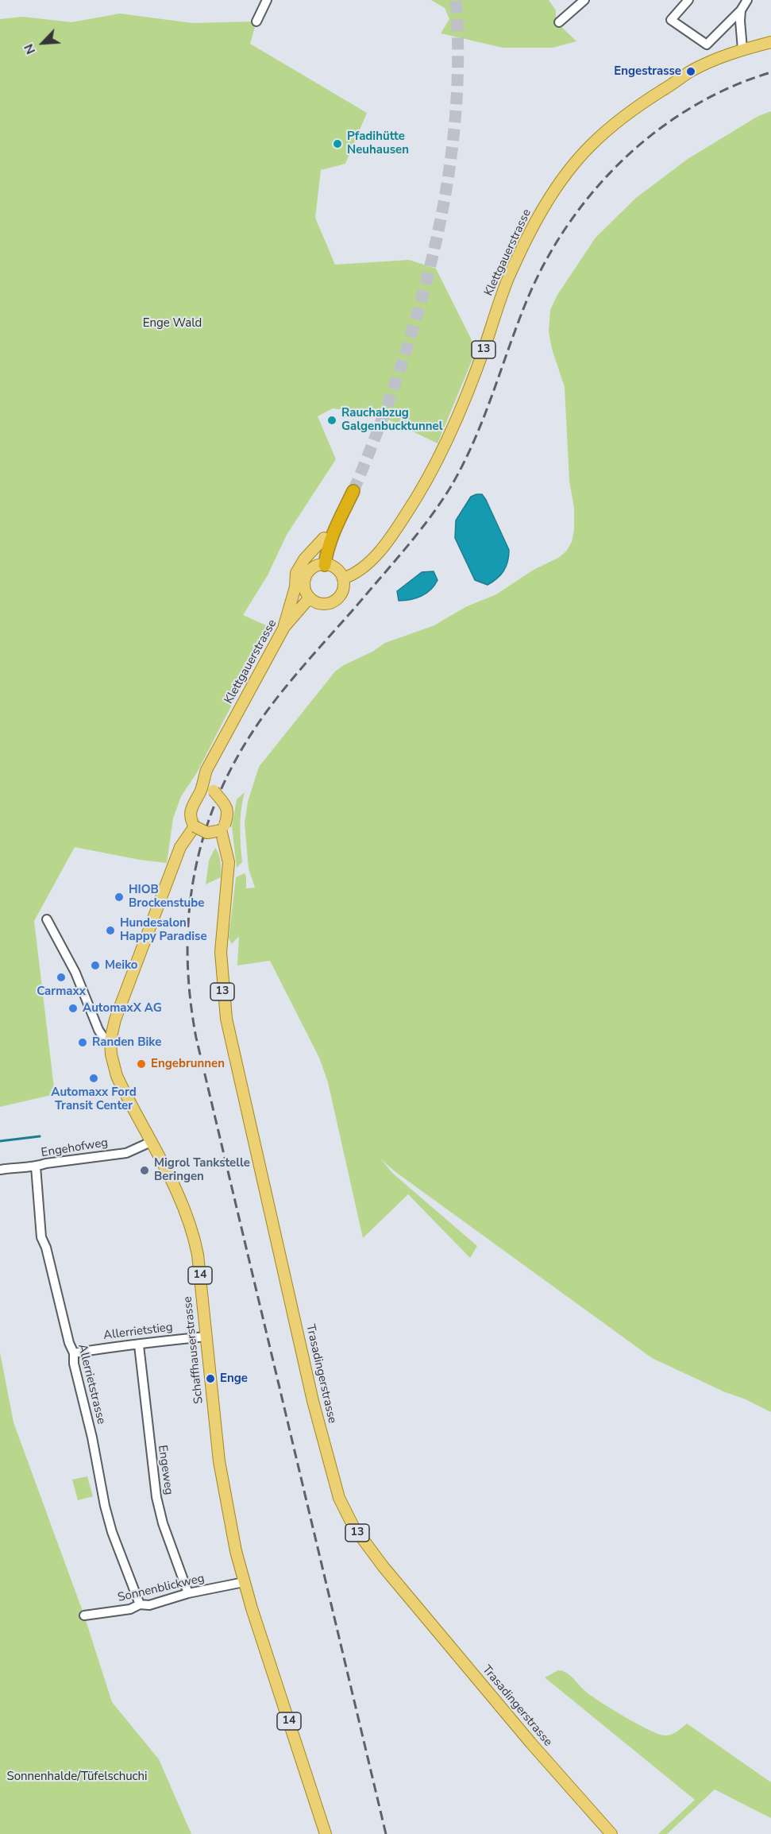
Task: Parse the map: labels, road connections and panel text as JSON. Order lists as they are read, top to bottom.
{
  "streets": {
    "main road": [
      "Klettgauerstrasse",
      "13",
      "14",
      "Schaffhauserstrasse",
      "Trasadingerstrasse"
    ],
    "street": [
      "Engehofweg",
      "Allerrietstieg",
      "Allerrietstrasse",
      "Engeweg",
      "Sonnenblickweg"
    ]
  },
  "crossings": [
    ["Klettgauerstrasse", "Schaffhauserstrasse"],
    ["Klettgauerstrasse", "Trasadingerstrasse"],
    ["Engehofweg", "Schaffhauserstrasse"],
    ["Engehofweg", "Allerrietstrasse"],
    ["Allerrietstieg", "Schaffhauserstrasse"],
    ["Allerrietstieg", "Allerrietstrasse"],
    ["Allerrietstieg", "Engeweg"],
    ["Schaffhauserstrasse", "Sonnenblickweg"],
    ["Allerrietstrasse", "Sonnenblickweg"],
    ["Engeweg", "Sonnenblickweg"]
  ],
  "parks": ["Enge Wald", "Sonnenhalde/Tüfelschuchi"],
  "places": [
    "Engestrasse",
    "Pfadihütte Neuhausen",
    "Rauchabzug Galgenbucktunnel",
    "HIOB Brockenstube",
    "Hundesalon Happy Paradise",
    "Meiko",
    "Carmaxx",
    "AutomaxX AG",
    "Randen Bike",
    "Engebrunnen",
    "Automaxx Ford Transit Center",
    "Migrol Tankstelle Beringen",
    "Enge"
  ],
  "north": "bottom left"
}
